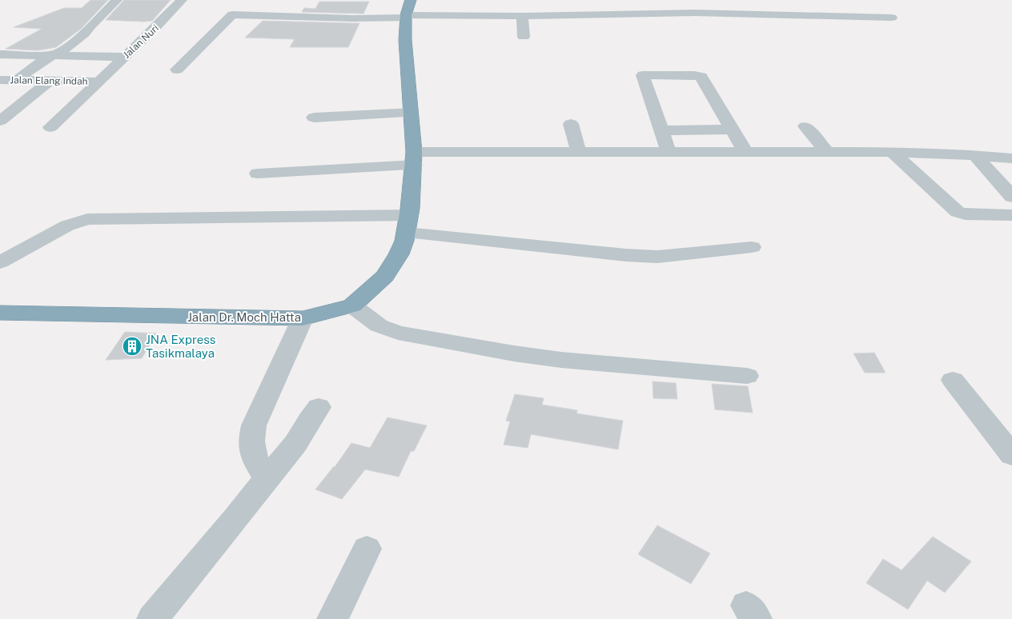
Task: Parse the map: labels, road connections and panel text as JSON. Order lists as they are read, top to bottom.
{
  "streets": {
    "highway": ["Jalan Dr. Moch Hatta"],
    "street": ["Jalan Nuri", "Jalan Elang Indah"]
  },
  "crossings": [
    ["Jalan Nuri", "Jalan Elang Indah"]
  ],
  "places": {
    "building": ["JNA Express Tasikmalaya"]
  }
}
